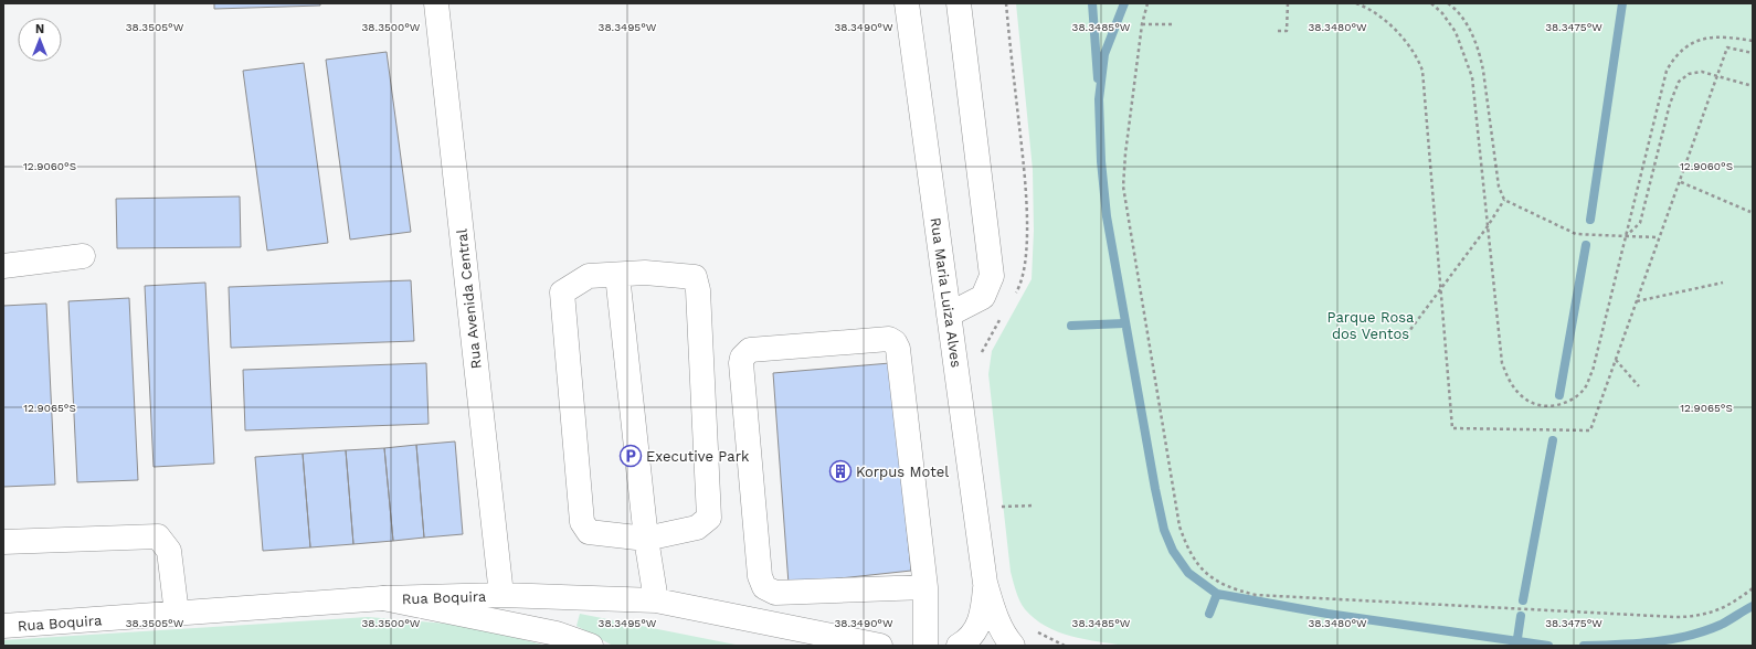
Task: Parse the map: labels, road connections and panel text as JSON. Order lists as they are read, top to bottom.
{
  "streets": {
    "main road": ["Rua Maria Luiza Alves", "Rua Avenida Central", "Rua Boquira"]
  },
  "crossings": [
    ["Rua Avenida Central", "Rua Boquira"]
  ],
  "parks": ["Parque Rosa dos Ventos"],
  "places": {
    "parking": ["Executive Park"],
    "building": ["Korpus Motel"]
  },
  "north": "top",
  "coordinates": [
    "38.3505°W",
    "38.3500°W",
    "38.3495°W",
    "38.3490°W",
    "38.3485°W",
    "38.3480°W",
    "38.3475°W",
    "12.9060°S",
    "12.9065°S"
  ]
}
